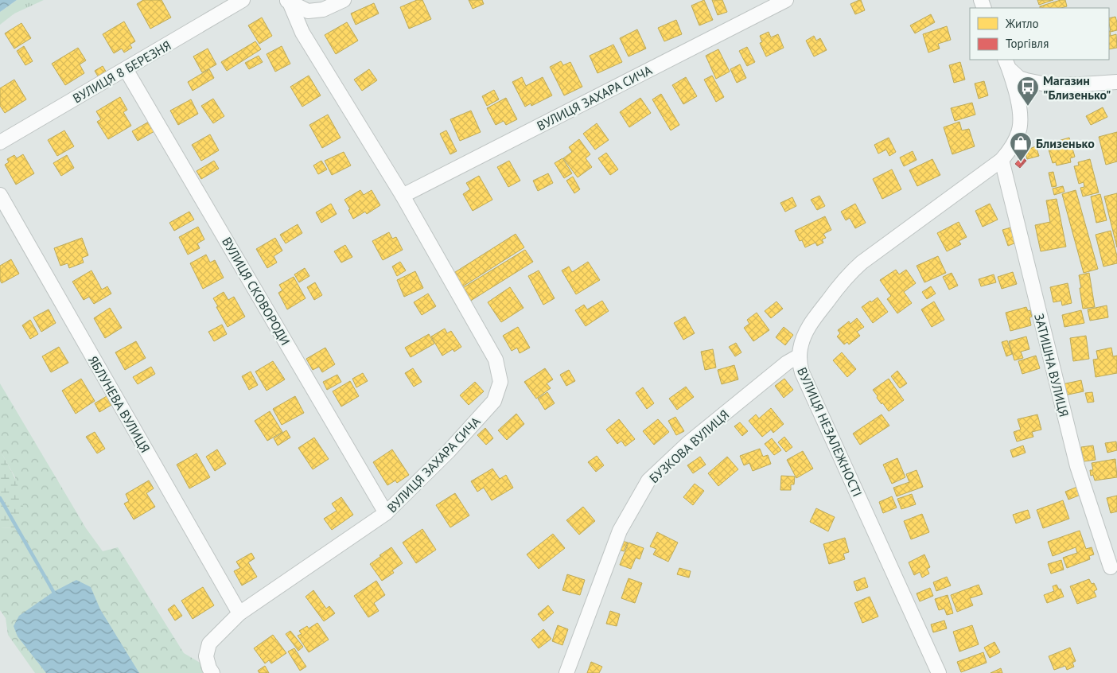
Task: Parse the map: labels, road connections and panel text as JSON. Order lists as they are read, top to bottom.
{
  "streets": {
    "street": [
      "ВУЛИЦЯ 8 БЕРЕЗНЯ",
      "ВУЛИЦЯ ЗАХАРА СИЧА",
      "ВУЛИЦЯ СКОВОРОДИ",
      "ЗАТИШНА ВУЛИЦЯ",
      "ЯБЛУНЕВА ВУЛИЦЯ",
      "ВУЛИЦЯ НЕЗАЛЕЖНОСТІ",
      "БУЗКОВА ВУЛИЦЯ"
    ]
  },
  "crossings": [
    ["ВУЛИЦЯ 8 БЕРЕЗНЯ", "ВУЛИЦЯ СКОВОРОДИ"],
    ["ВУЛИЦЯ ЗАХАРА СИЧА", "ВУЛИЦЯ СКОВОРОДИ"],
    ["ВУЛИЦЯ ЗАХАРА СИЧА", "ЯБЛУНЕВА ВУЛИЦЯ"],
    ["ЗАТИШНА ВУЛИЦЯ", "ВУЛИЦЯ НЕЗАЛЕЖНОСТІ"],
    ["ВУЛИЦЯ НЕЗАЛЕЖНОСТІ", "БУЗКОВА ВУЛИЦЯ"]
  ],
  "places": {
    "bus stop": ["Магазин \"Близенько\""],
    "shop": ["Близенько"]
  },
  "legend": ["Житло", "Торгівля"]
}
